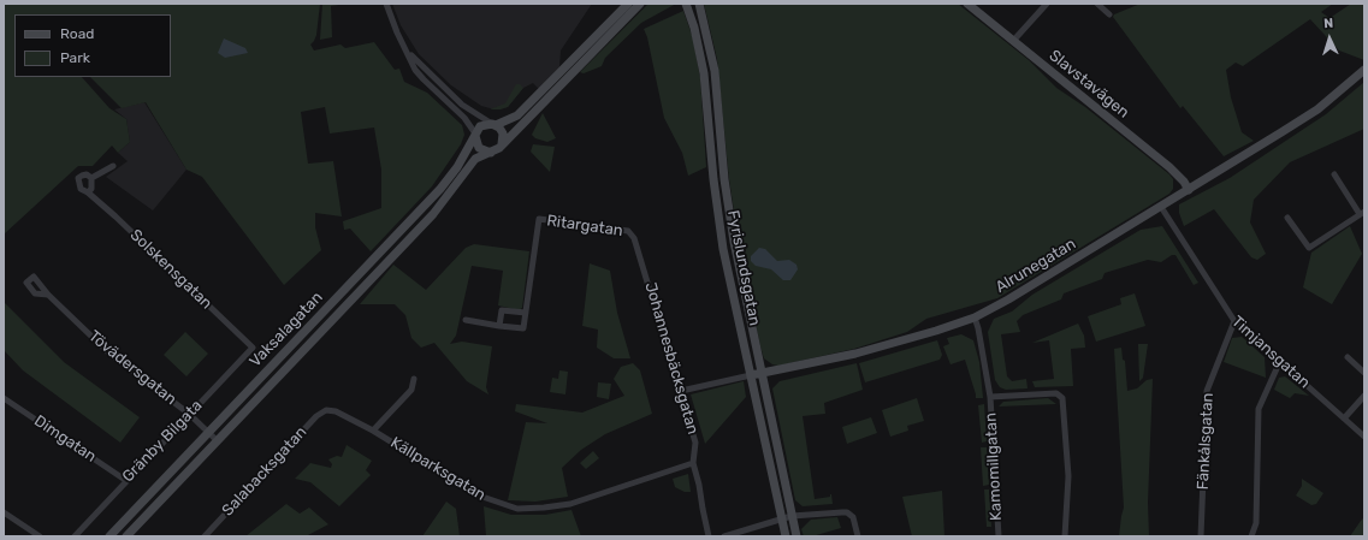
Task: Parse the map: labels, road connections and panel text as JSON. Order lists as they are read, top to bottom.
{
  "streets": {
    "main road": [
      "Slavstavägen",
      "Alrunegatan",
      "Fyrislundsgatan",
      "Vaksalagatan"
    ],
    "street": [
      "Ritargatan",
      "Solskensgatan",
      "Timjansgatan",
      "Johannesbäcksgatan",
      "Tövädersgatan",
      "Dimgatan",
      "Gränby Bilgata",
      "Fänkålsgatan",
      "Kamomillgatan",
      "Källparksgatan",
      "Salabacksgatan"
    ]
  },
  "crossings": [
    ["Slavstavägen", "Alrunegatan"],
    ["Ritargatan", "Johannesbäcksgatan"],
    ["Alrunegatan", "Fyrislundsgatan"],
    ["Alrunegatan", "Timjansgatan"],
    ["Alrunegatan", "Johannesbäcksgatan"],
    ["Alrunegatan", "Kamomillgatan"],
    ["Solskensgatan", "Gränby Bilgata"],
    ["Vaksalagatan", "Tövädersgatan"],
    ["Timjansgatan", "Fänkålsgatan"],
    ["Johannesbäcksgatan", "Källparksgatan"],
    ["Tövädersgatan", "Gränby Bilgata"],
    ["Dimgatan", "Gränby Bilgata"],
    ["Källparksgatan", "Salabacksgatan"]
  ],
  "legend": ["Road", "Park"],
  "north": "top"
}
